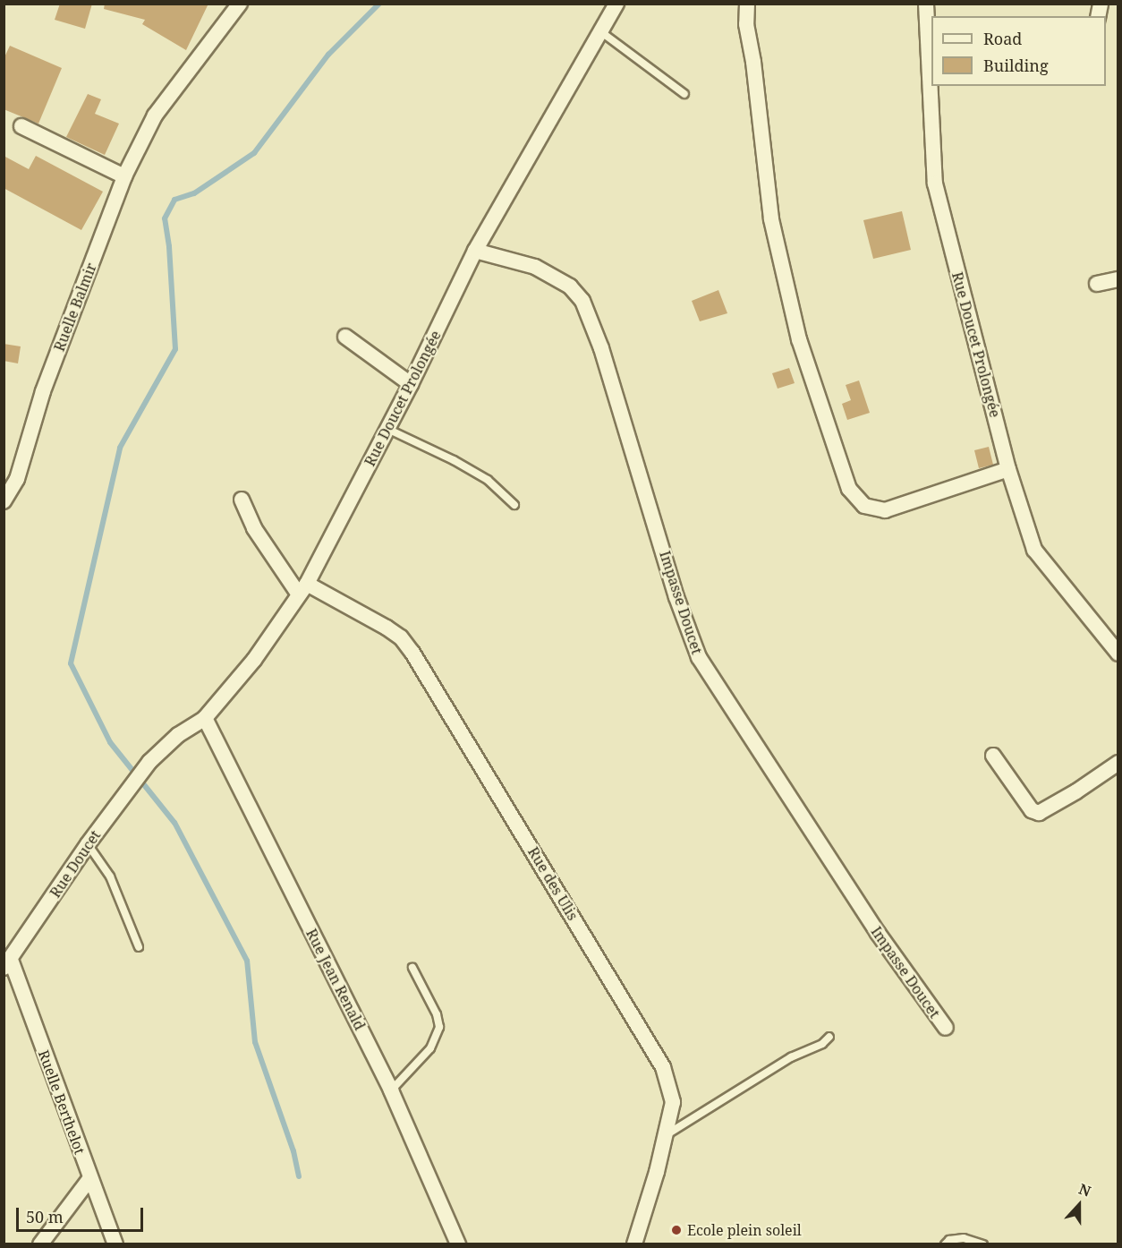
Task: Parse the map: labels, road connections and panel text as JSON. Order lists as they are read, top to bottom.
{
  "streets": {
    "street": [
      "Ruelle Balmir",
      "Rue Doucet Prolongée",
      "Impasse Doucet",
      "Rue Doucet",
      "Rue des Ulis",
      "Rue Jean Renald",
      "Ruelle Berthelot"
    ]
  },
  "crossings": [
    ["Rue Doucet Prolongée", "Impasse Doucet"],
    ["Rue Doucet Prolongée", "Rue Doucet"],
    ["Rue Doucet Prolongée", "Rue des Ulis"],
    ["Rue Doucet Prolongée", "Rue Jean Renald"],
    ["Rue Doucet", "Ruelle Berthelot"]
  ],
  "places": ["Ecole plein soleil"],
  "legend": ["Road", "Building"],
  "scale_bar": "50 m",
  "north": "top"
}
